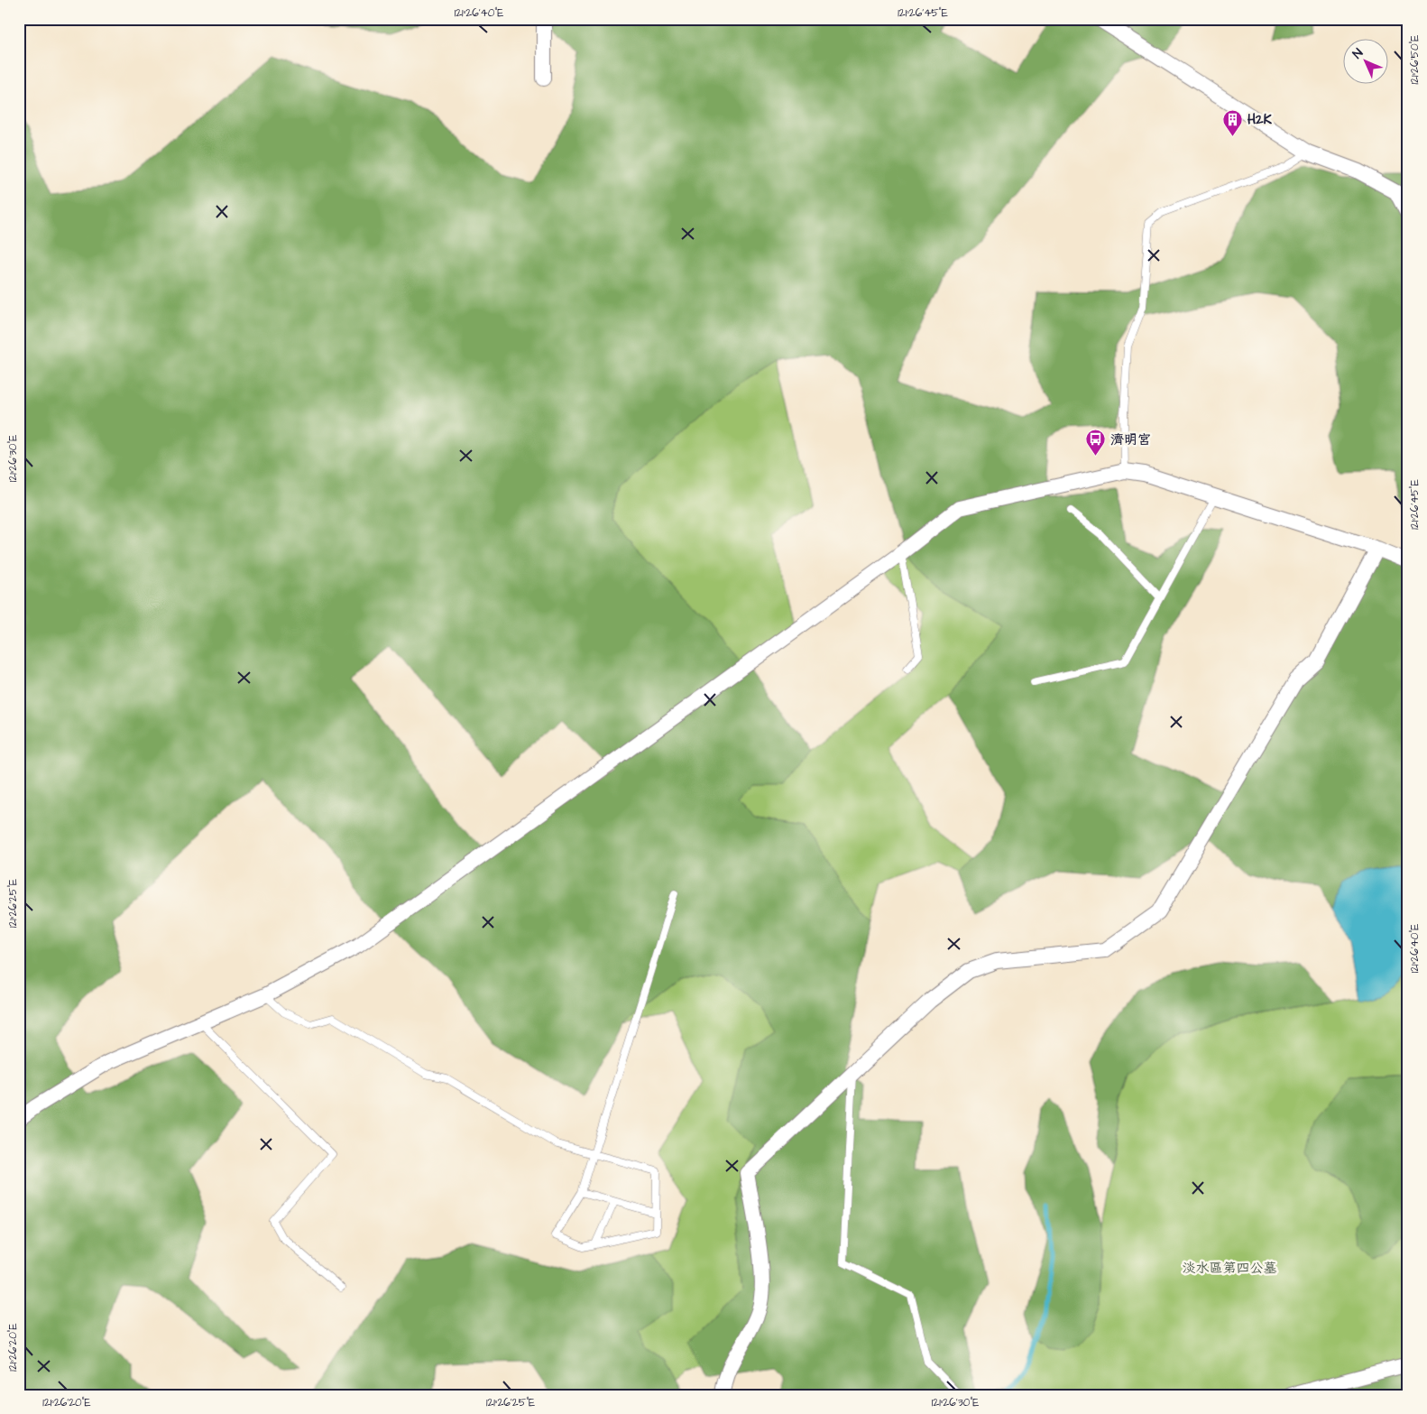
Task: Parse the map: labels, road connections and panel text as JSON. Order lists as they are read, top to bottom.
{
  "parks": ["淡水區第四公墓"],
  "places": {
    "building": ["H2K"],
    "bus stop": ["濟明宮"]
  },
  "north": "top left",
  "coordinates": [
    "121°26'40\"E",
    "121°26'45\"E",
    "121°26'50\"E",
    "121°26'30\"E",
    "121°26'25\"E",
    "121°26'20\"E"
  ]
}
